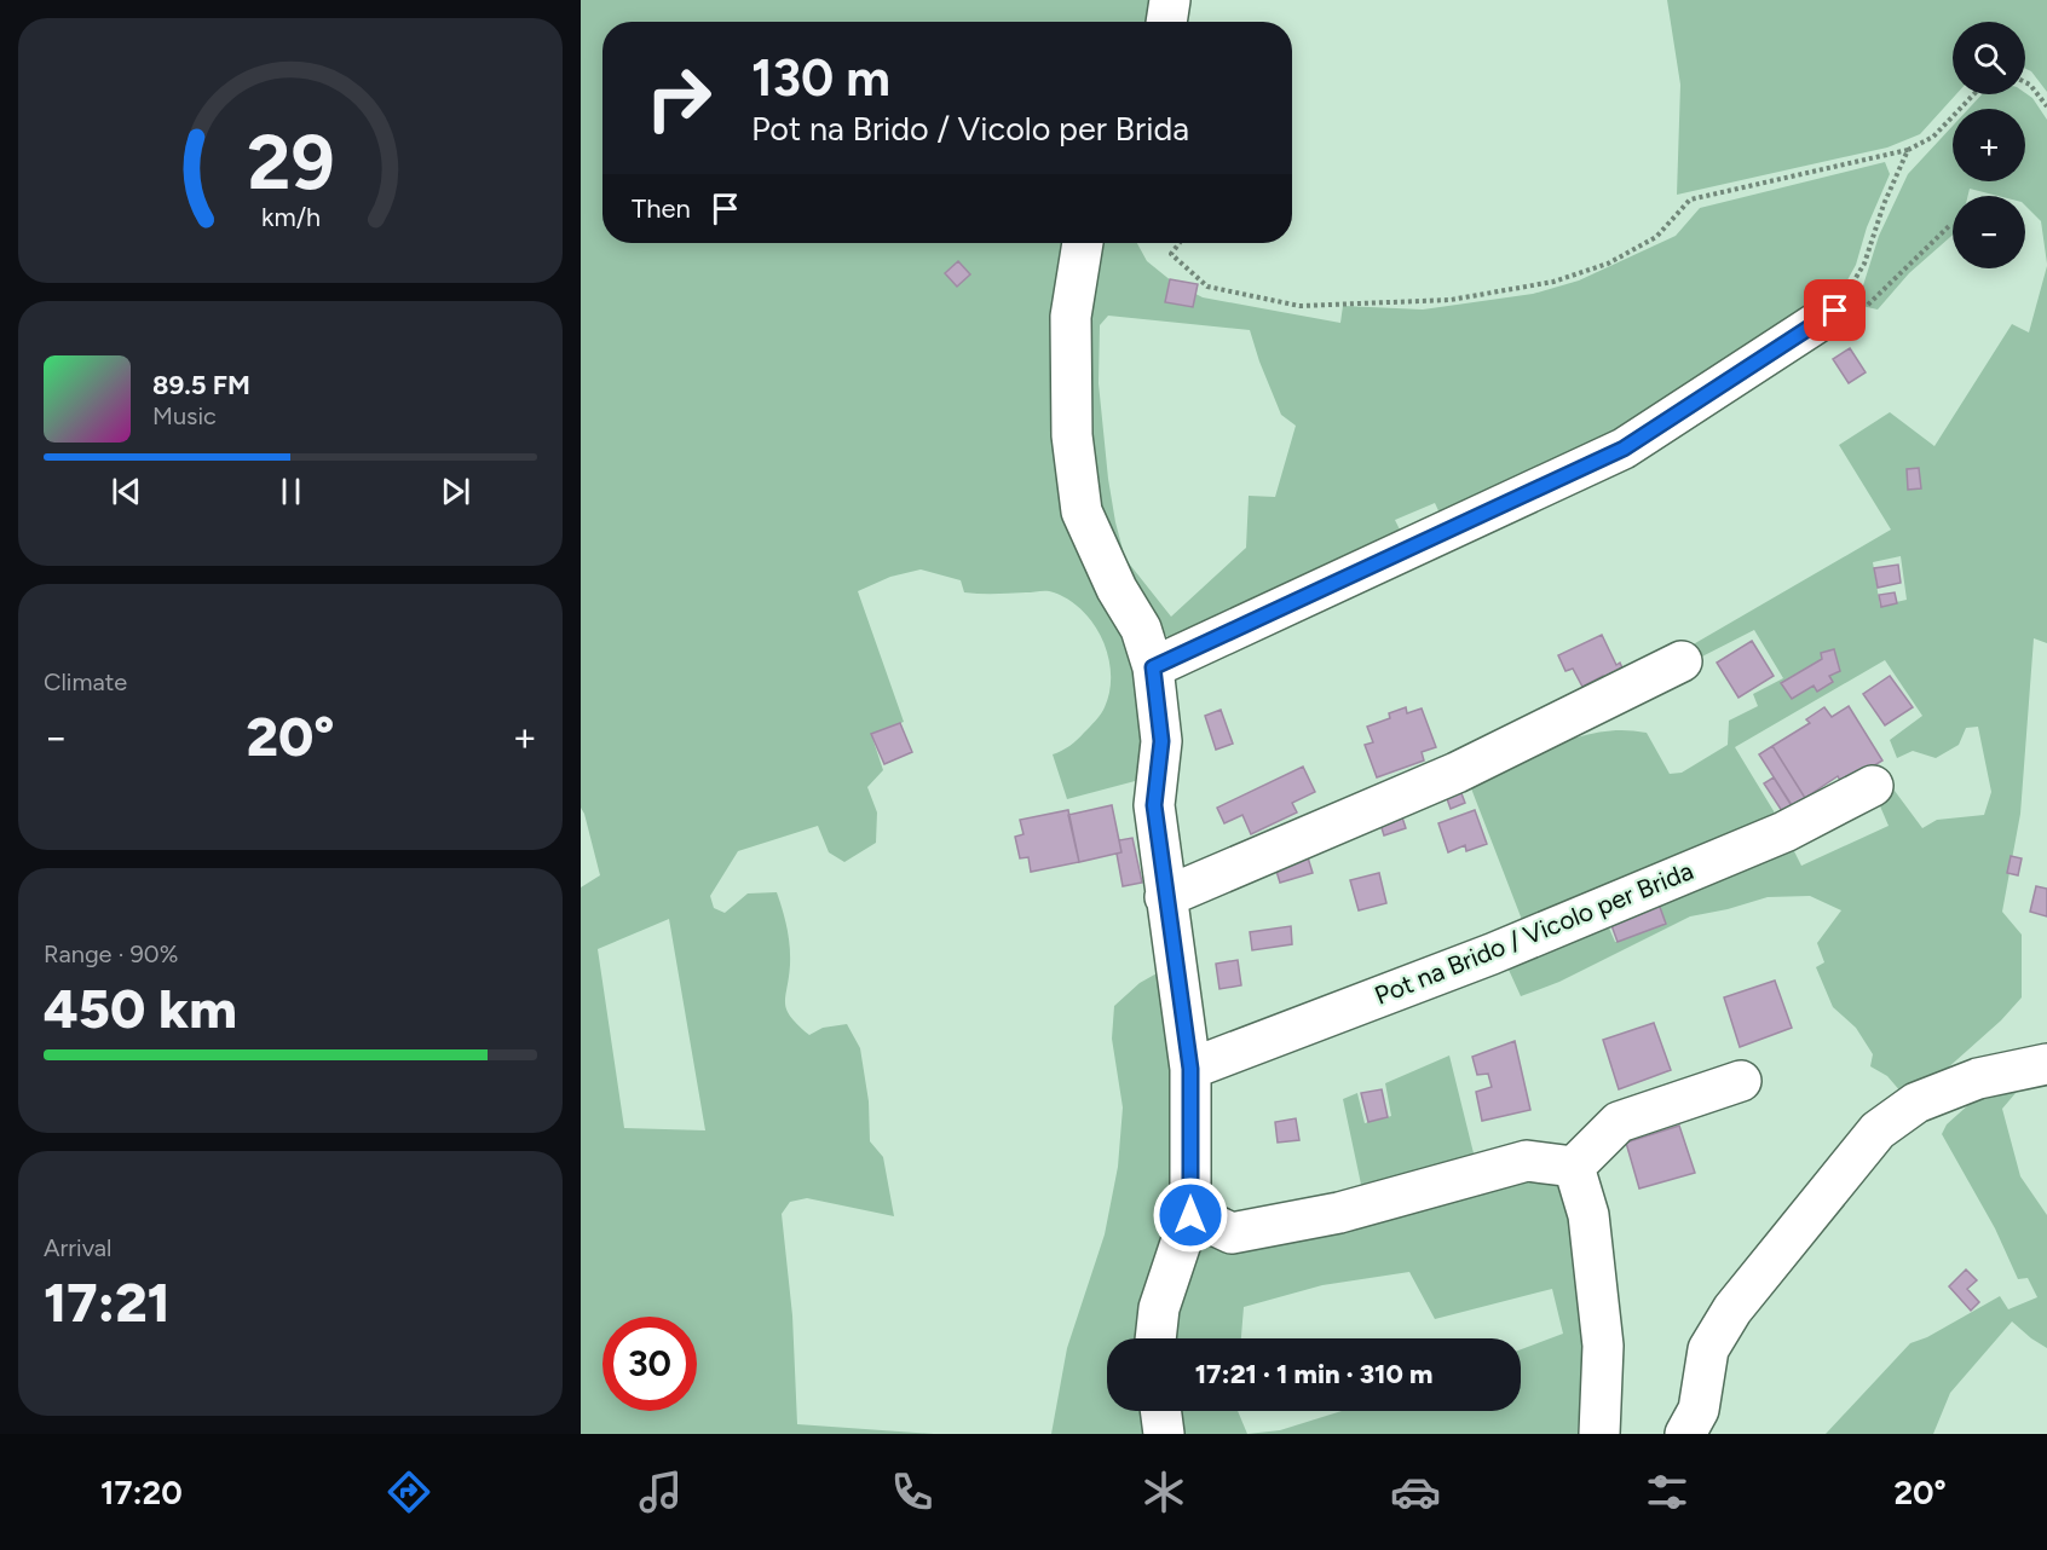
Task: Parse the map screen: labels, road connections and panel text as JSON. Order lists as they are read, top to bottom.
{
  "streets": {
    "street": ["Pot na Brido / Vicolo per Brida"]
  },
  "page": {
    "map_buttons": ["+", "−"],
    "turn": ["130 m", "Pot na Brido / Vicolo per Brida"],
    "then": "Then",
    "song": ["89.5 FM", "Music"],
    "tile": [
      "Climate",
      ["Range · 90%", "450 km"],
      ["Arrival", "17:21"]
    ],
    "heat": ["−", "20°", "+"],
    "limit": "30",
    "trip": "17:21 · 1 min · 310 m",
    "tabs": ["17:20", "20°"],
    "gauge": ["29", "km/h"]
  }
}
